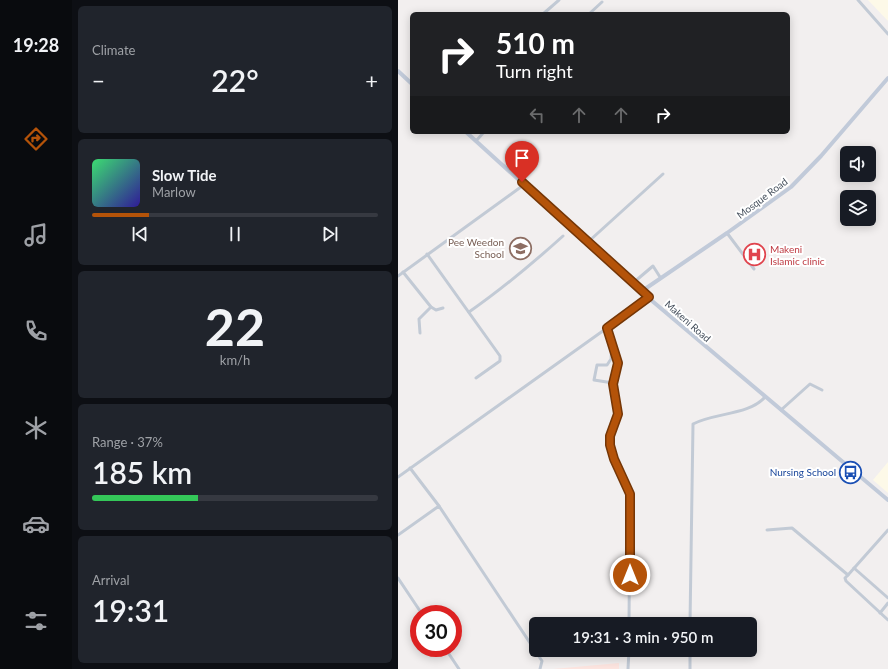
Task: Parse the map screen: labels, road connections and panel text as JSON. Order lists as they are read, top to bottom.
{
  "streets": {
    "main road": ["Mosque Road", "Makeni Road"]
  },
  "crossings": [
    ["Mosque Road", "Makeni Road"]
  ],
  "places": {
    "school or university": ["Pee Weedon School"],
    "hospital": ["Makeni Islamic clinic"],
    "bus stop": ["Nursing School"]
  },
  "page": {
    "tabs": "19:28",
    "tile": [
      "Climate",
      ["22", "km/h"],
      ["Range · 37%", "185 km"],
      ["Arrival", "19:31"]
    ],
    "turn": ["510 m", "Turn right"],
    "heat": ["−", "22°", "+"],
    "song": ["Slow Tide", "Marlow"],
    "limit": "30",
    "trip": "19:31 · 3 min · 950 m"
  }
}
